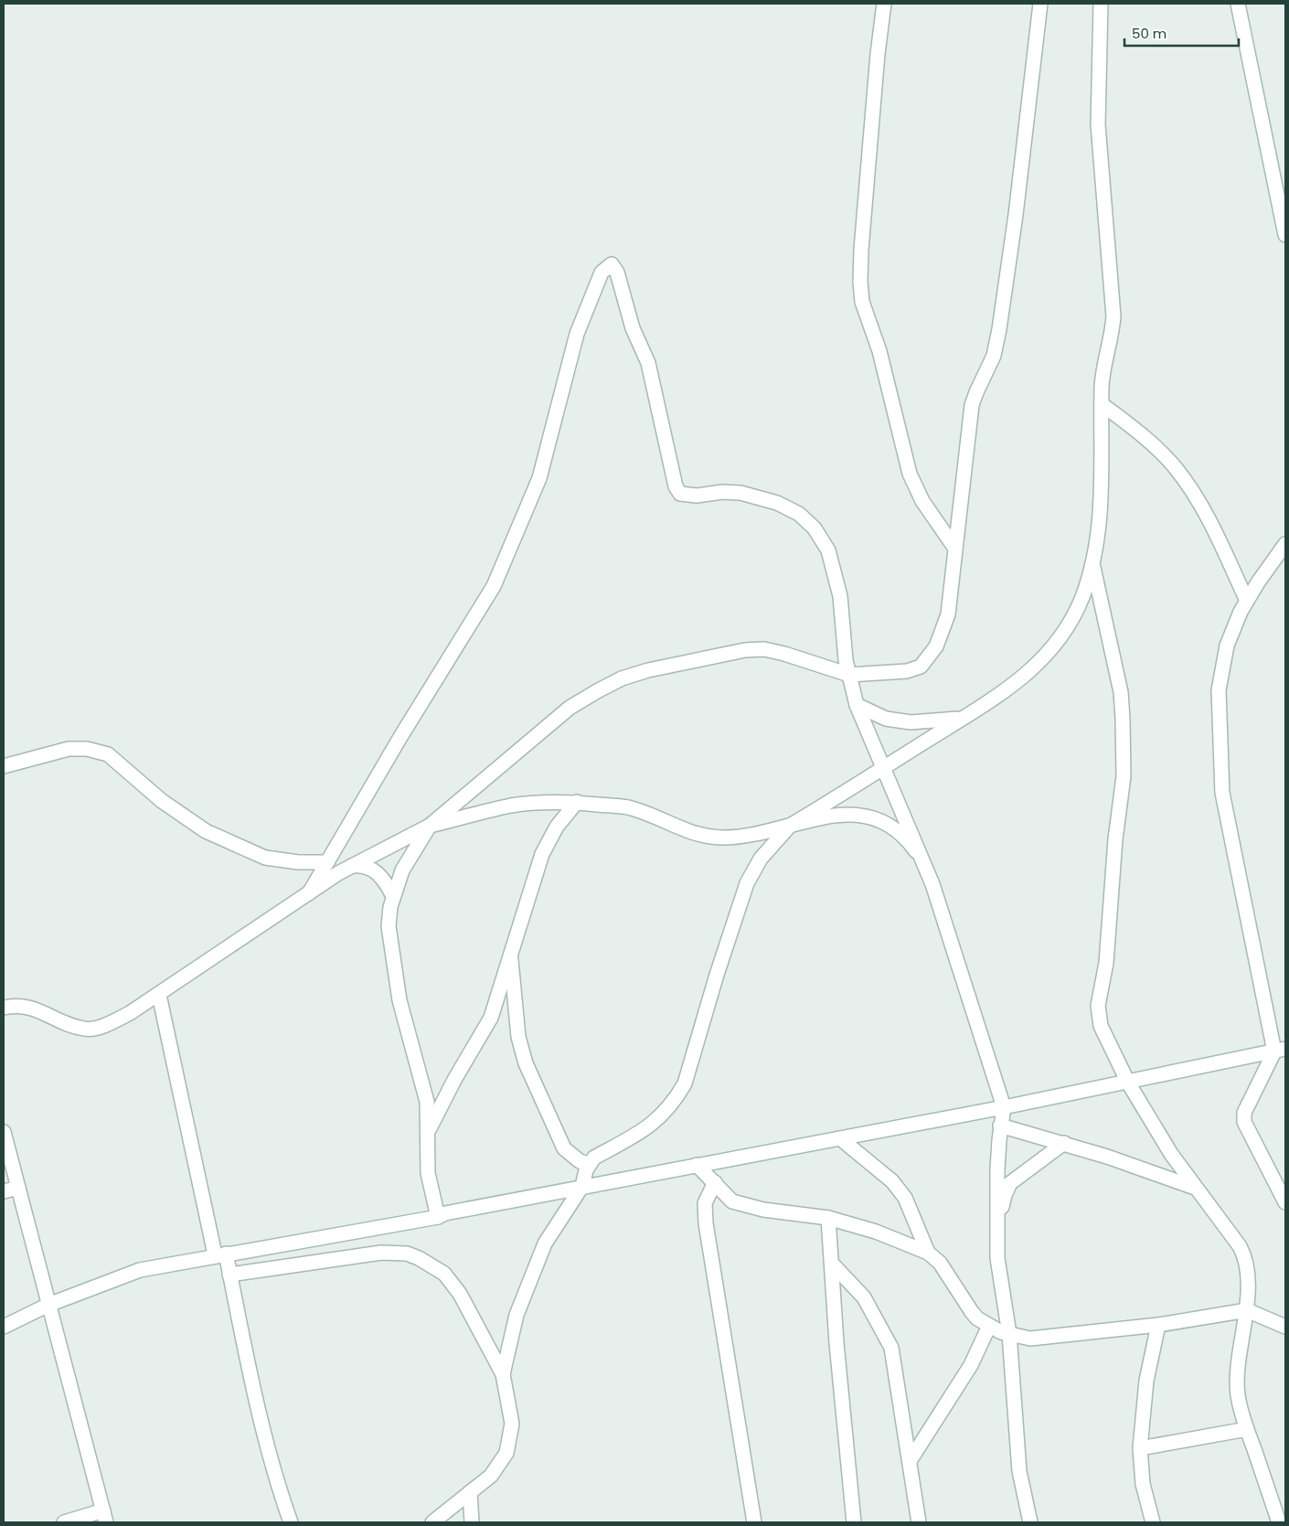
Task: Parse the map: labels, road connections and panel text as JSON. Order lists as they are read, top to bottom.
{
  "scale_bar": "50 m"
}
